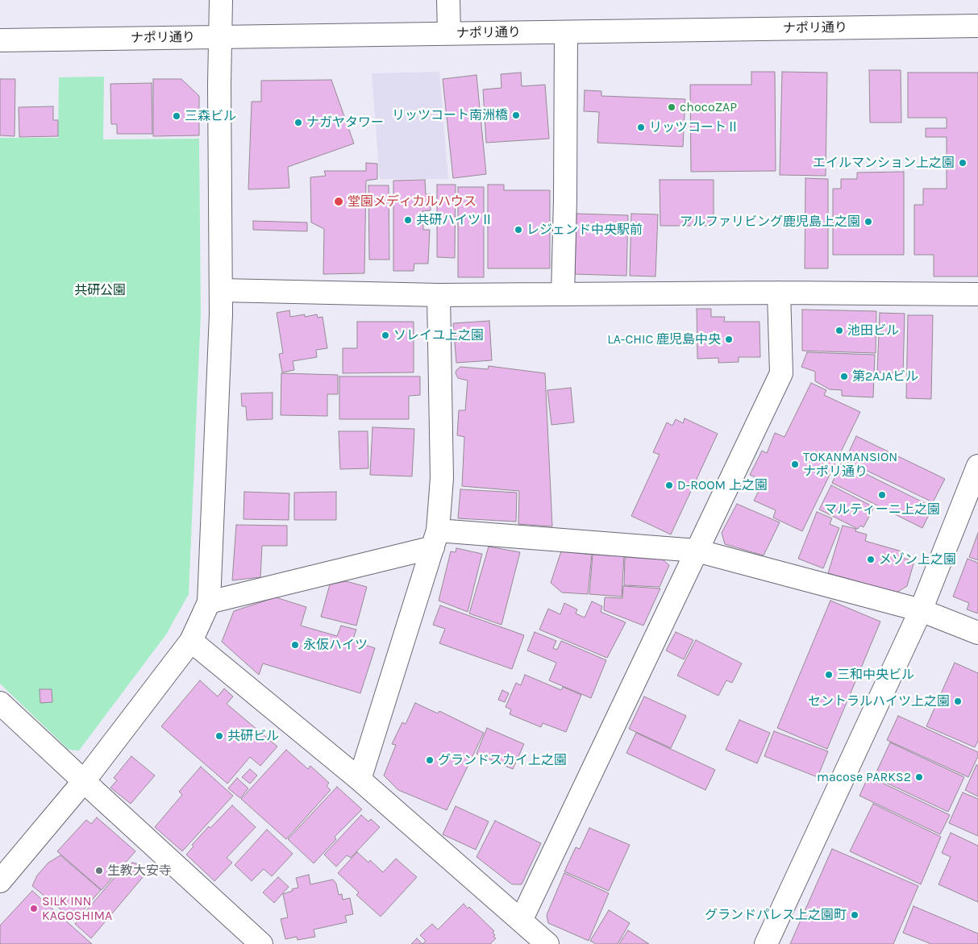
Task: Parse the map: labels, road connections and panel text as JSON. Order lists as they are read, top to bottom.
{
  "streets": {
    "street": ["ナポリ通り"]
  },
  "parks": ["共研公園"],
  "places": [
    "chocoZAP",
    "リッツコート南洲橋",
    "三森ビル",
    "ナガヤタワー",
    "リッツコートⅡ",
    "エイルマンション上之園",
    "堂園メディカルハウス",
    "共研ハイツⅡ",
    "アルファリビング鹿児島上之園",
    "レジェンド中央駅前",
    "池田ビル",
    "ソレイユ上之園",
    "LA-CHIC 鹿児島中央",
    "第2AJAビル",
    "TOKANMANSION ナポリ通り",
    "D-ROOM 上之園",
    "マルティーニ上之園",
    "メゾン上之園",
    "永仮ハイツ",
    "三和中央ビル",
    "セントラルハイツ上之園",
    "共研ビル",
    "グランドスカイ上之園",
    "macose PARKS2",
    "生教大安寺",
    "SILK INN KAGOSHIMA",
    "グランドパレス上之園町"
  ]
}
